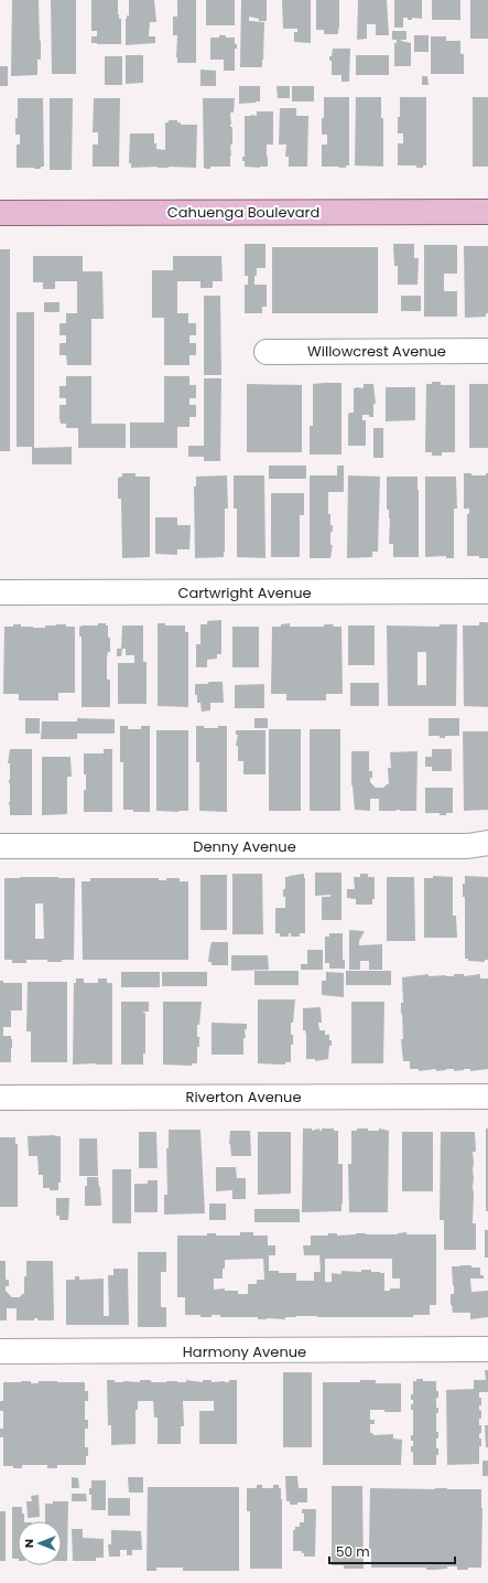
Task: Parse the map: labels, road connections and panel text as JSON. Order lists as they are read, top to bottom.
{
  "streets": {
    "main road": ["Cahuenga Boulevard"],
    "street": [
      "Willowcrest Avenue",
      "Cartwright Avenue",
      "Denny Avenue",
      "Riverton Avenue",
      "Harmony Avenue"
    ]
  },
  "scale_bar": "50 m",
  "north": "left"
}
